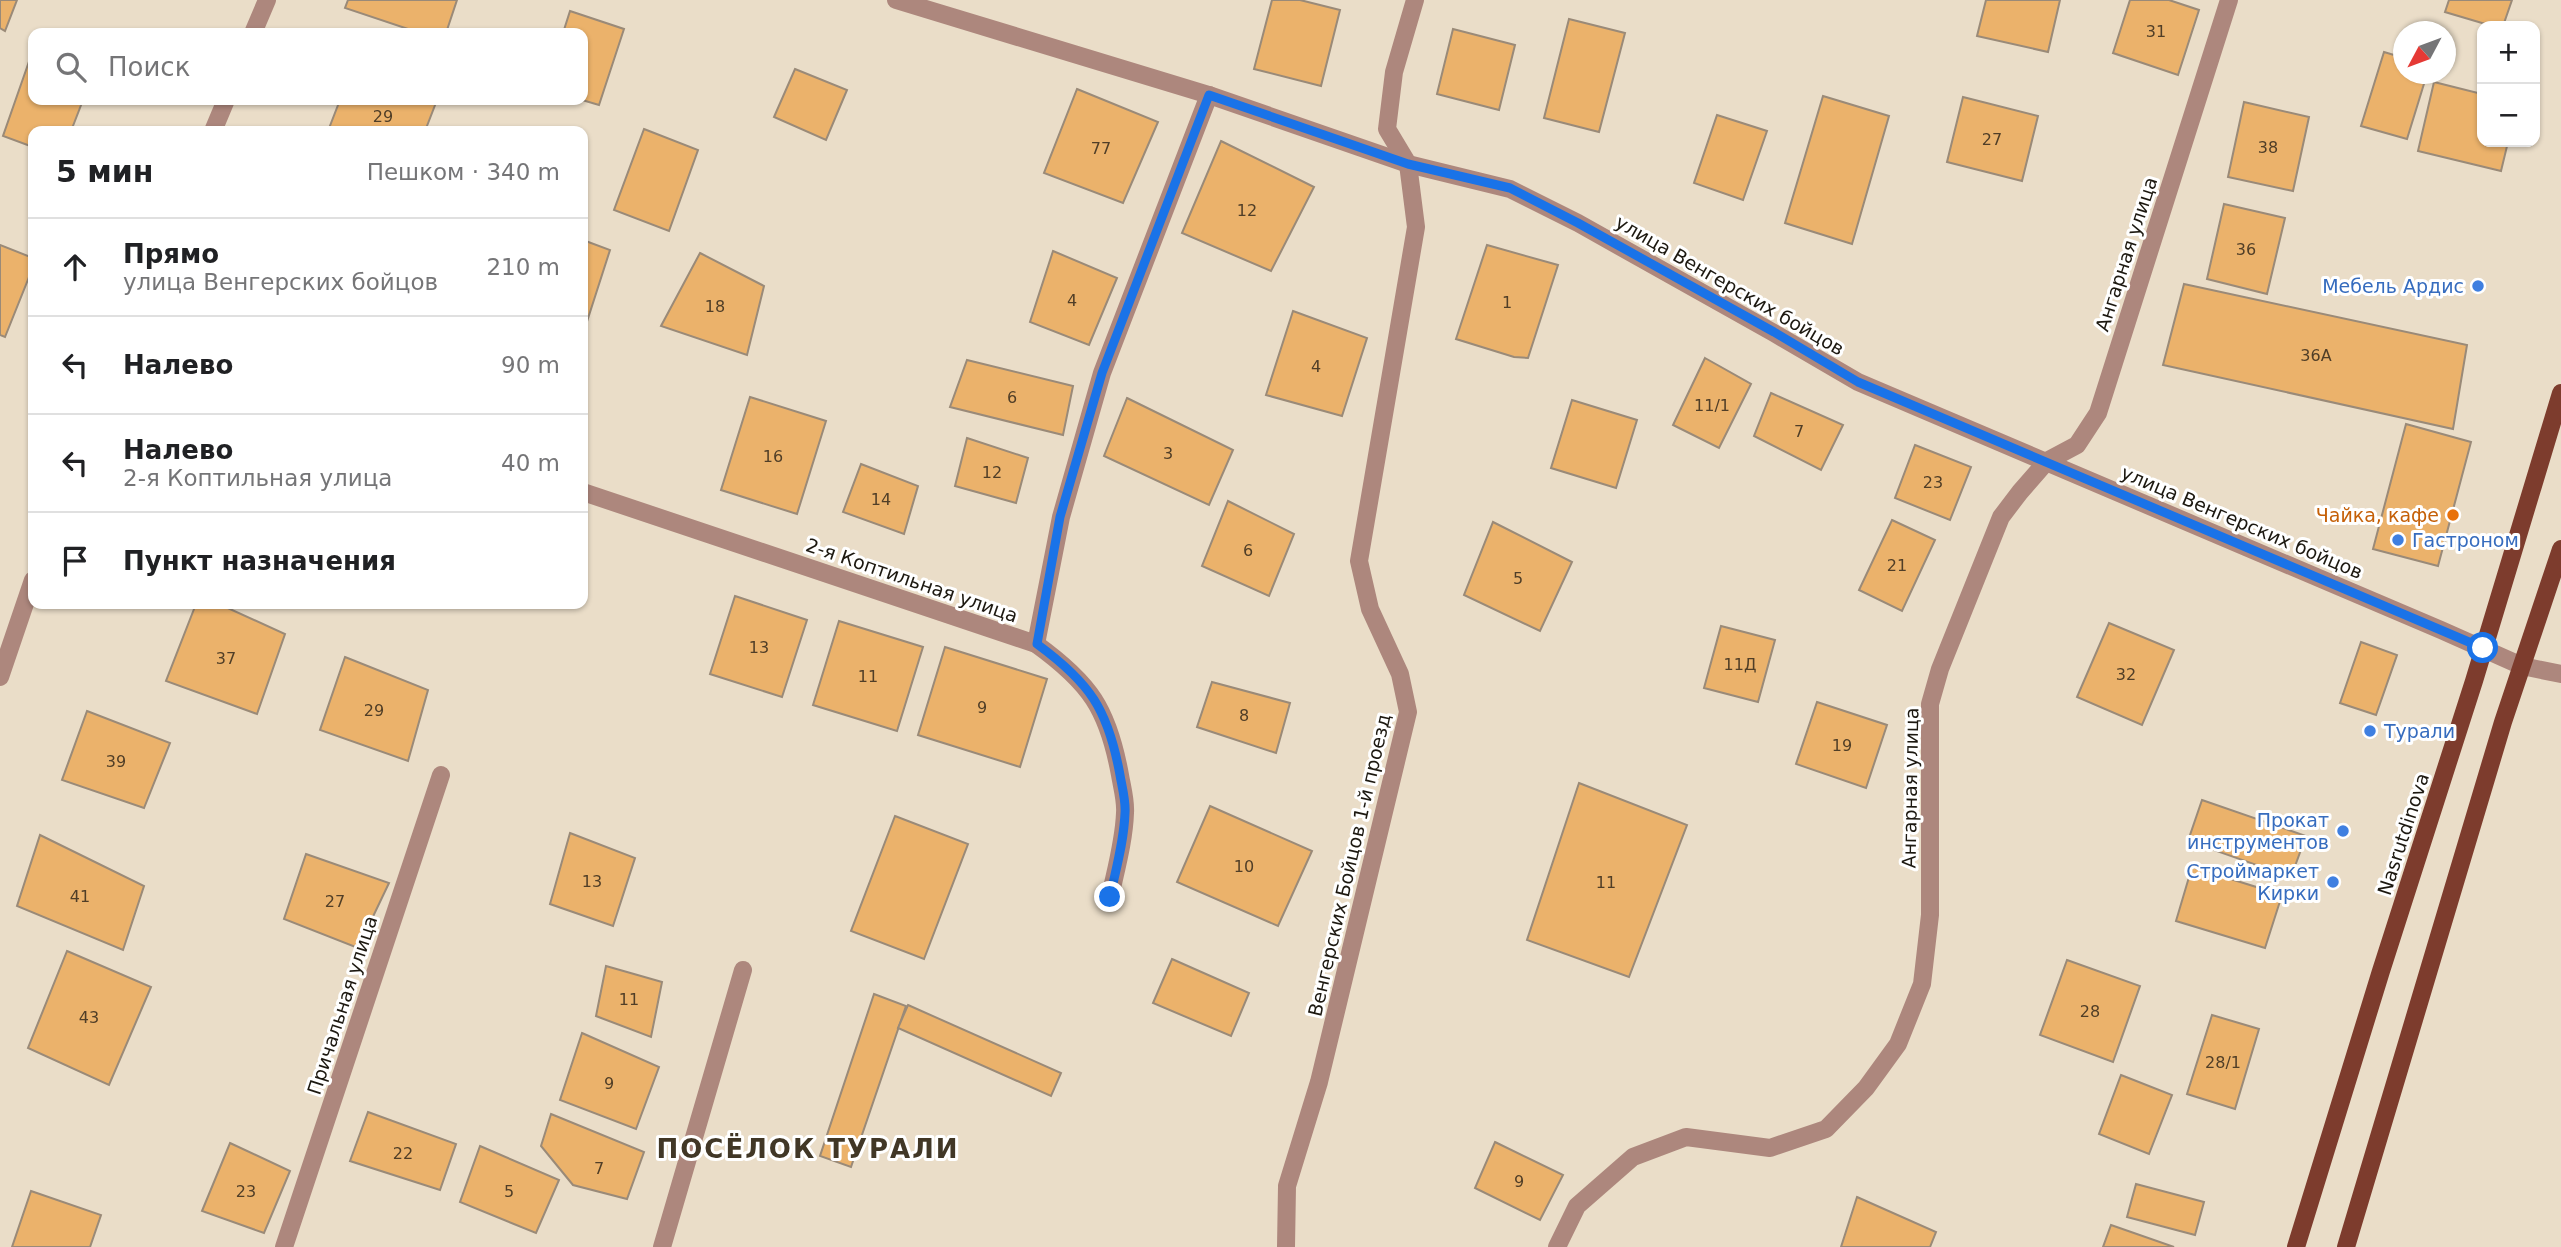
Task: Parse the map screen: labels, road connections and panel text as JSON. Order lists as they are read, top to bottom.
{
  "streets": {
    "main road": ["Nasrutdinova"],
    "street": [
      "Ангарная улица",
      "улица Венгерских бойцов",
      "2-я Коптильная улица",
      "Венгерских Бойцов 1-й проезд",
      "Причальная улица"
    ]
  },
  "crossings": [
    ["Ангарная улица", "улица Венгерских бойцов"],
    ["улица Венгерских бойцов", "Nasrutdinova"],
    ["улица Венгерских бойцов", "Венгерских Бойцов 1-й проезд"]
  ],
  "districts": ["ПОСЁЛОК ТУРАЛИ"],
  "places": [
    "Мебель Ардис",
    "Чайка, кафе",
    "Гастроном",
    "Турали",
    "Прокат инструментов",
    "Строймаркет Кирки"
  ],
  "house_numbers": [
    "31",
    "29",
    "27",
    "38",
    "77",
    "12",
    "36",
    "4",
    "1",
    "18",
    "36А",
    "4",
    "6",
    "11/1",
    "7",
    "3",
    "16",
    "12",
    "23",
    "14",
    "6",
    "21",
    "5",
    "13",
    "37",
    "11Д",
    "32",
    "11",
    "9",
    "29",
    "8",
    "19",
    "39",
    "10",
    "13",
    "11",
    "41",
    "27",
    "11",
    "28",
    "43",
    "28/1",
    "9",
    "22",
    "7",
    "9",
    "23",
    "5"
  ],
  "north": "bottom left",
  "page": {
    "map_buttons": ["+", "−"],
    "search": "Поиск",
    "heading": ["5 мин", "Пешком · 340 m"],
    "list": [
      ["Прямо", "улица Венгерских бойцов", "210 m"],
      ["Налево", "90 m"],
      ["Налево", "2-я Коптильная улица", "40 m"],
      "Пункт назначения"
    ]
  }
}
